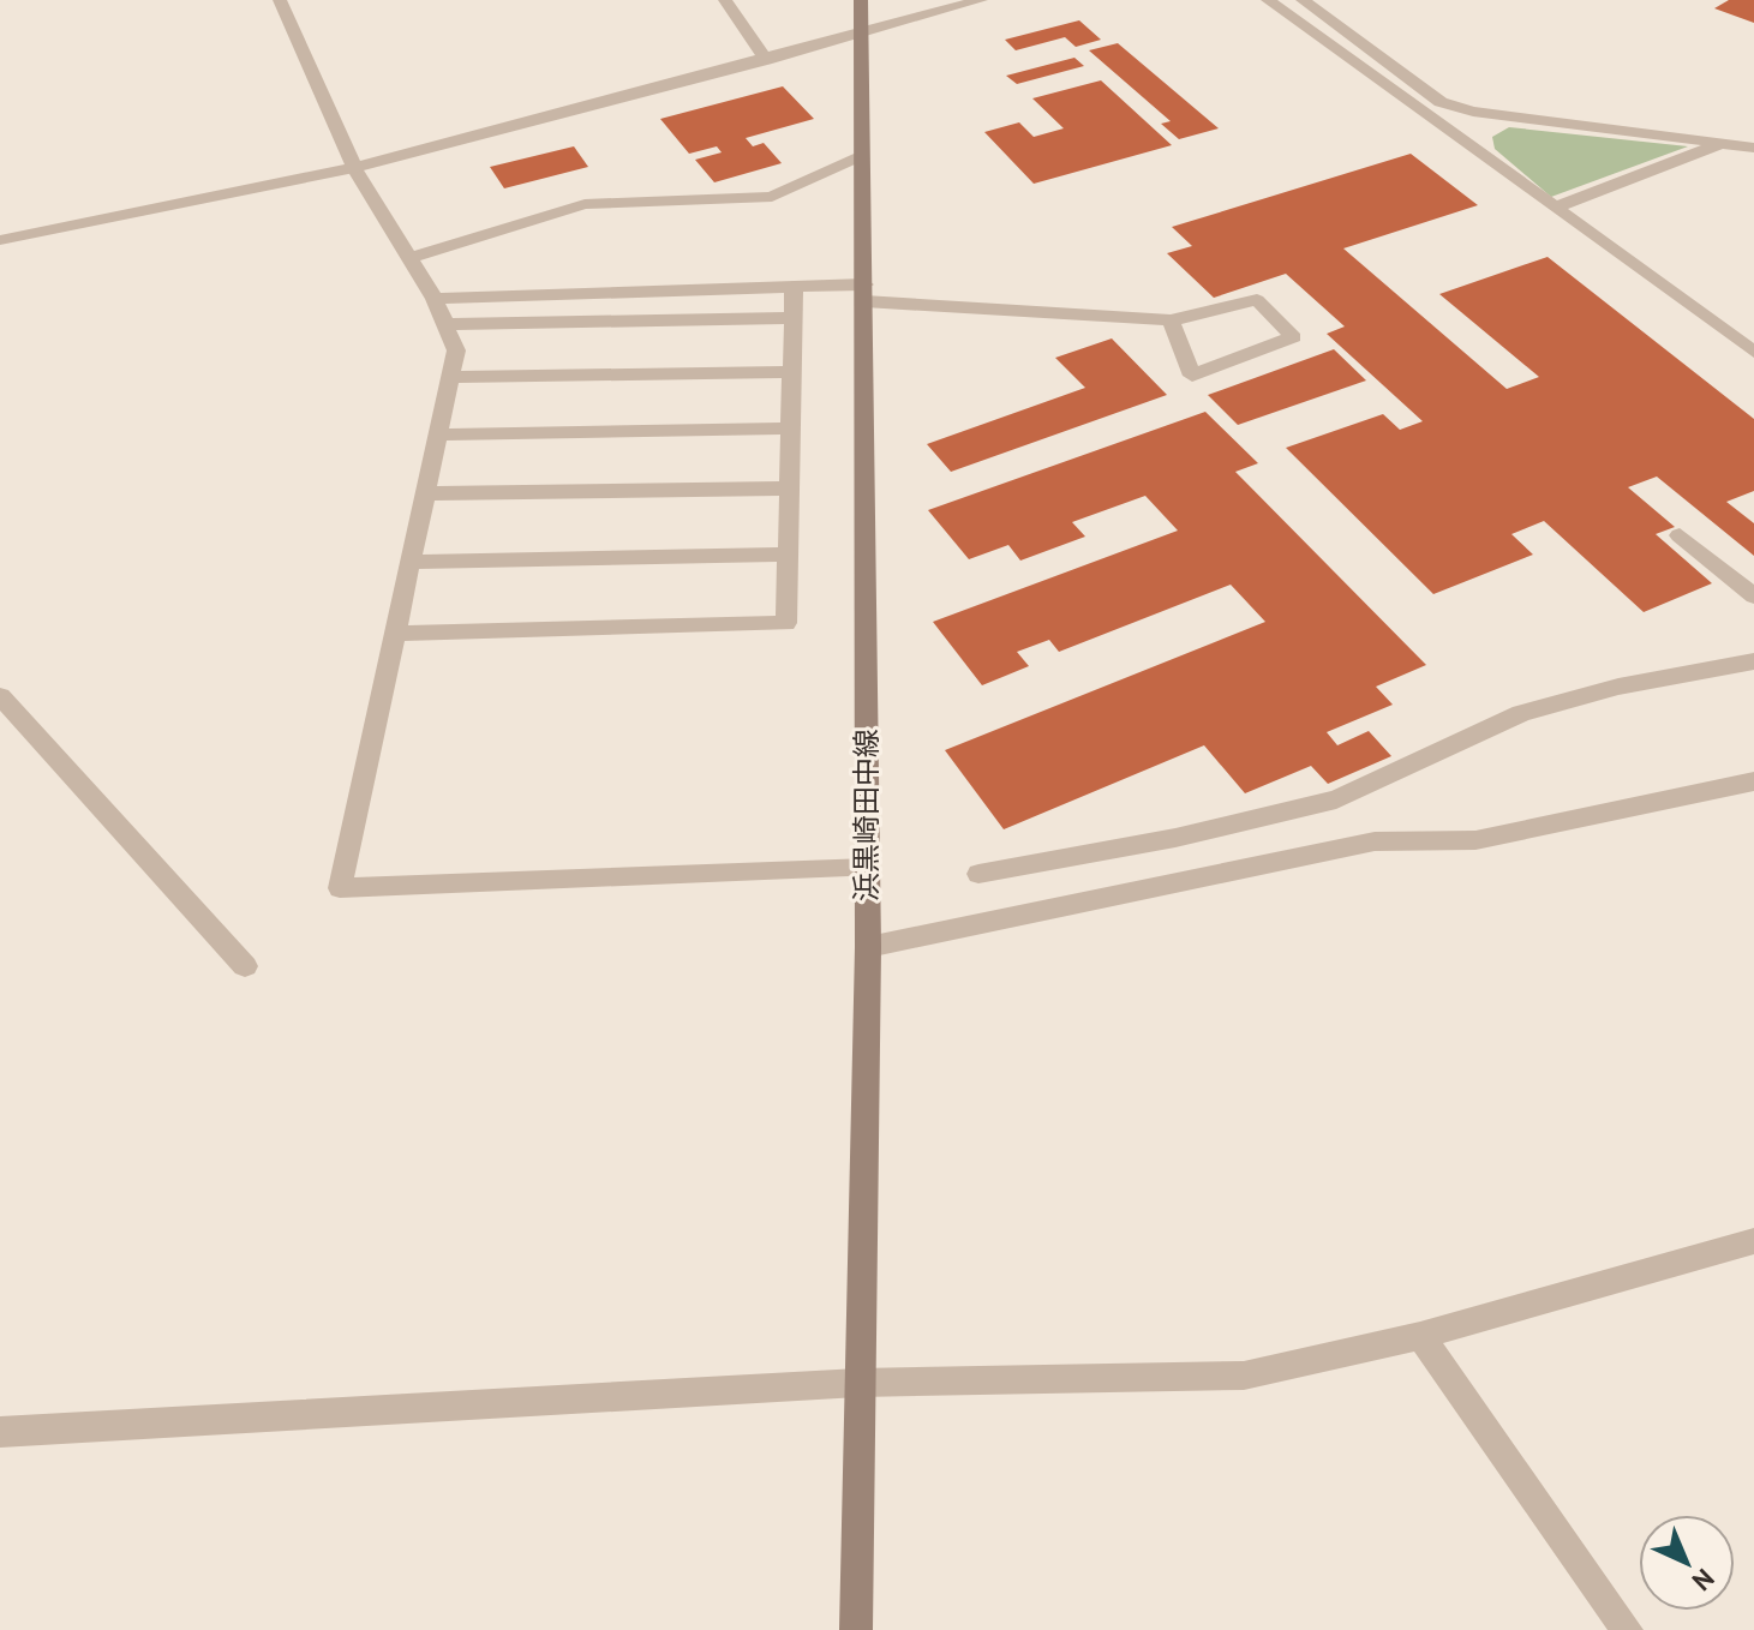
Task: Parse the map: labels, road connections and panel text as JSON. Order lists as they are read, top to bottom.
{
  "streets": {
    "main road": ["浜黒崎田中線"]
  },
  "north": "bottom right"
}
